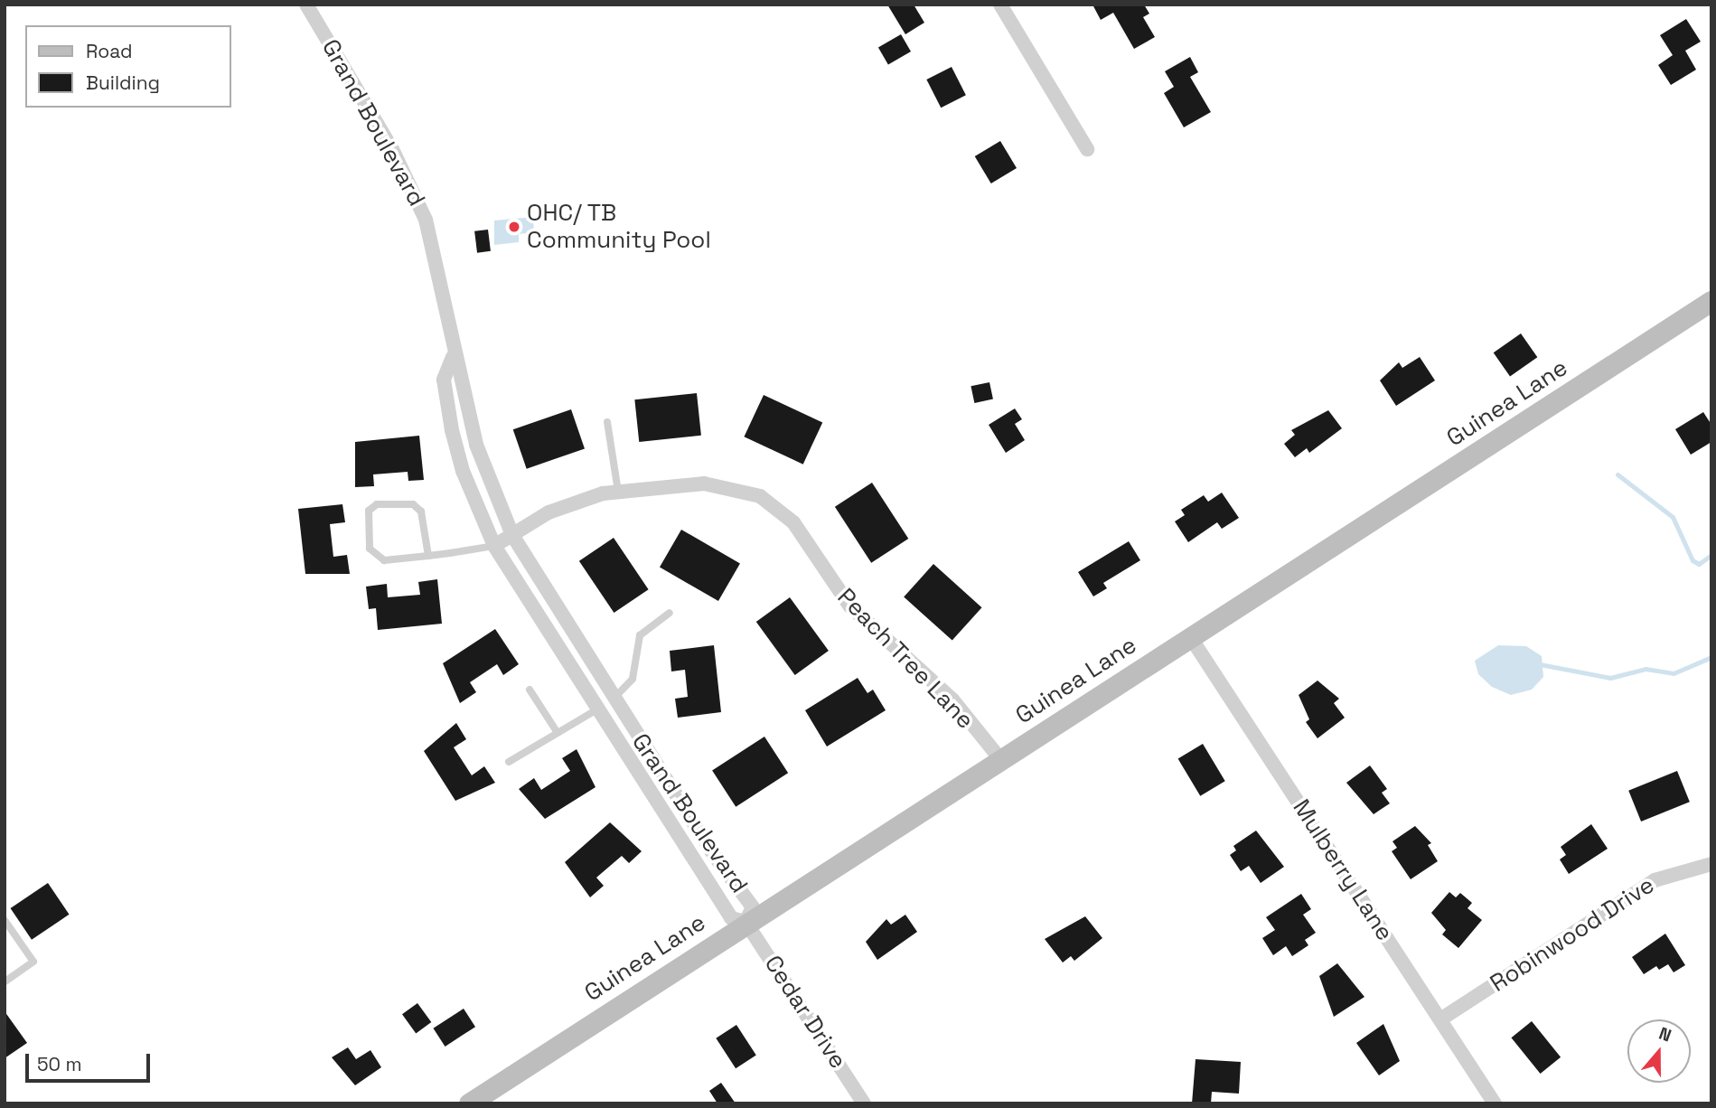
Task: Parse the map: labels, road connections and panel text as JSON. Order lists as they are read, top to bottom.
{
  "streets": {
    "street": [
      "Grand Boulevard",
      "Guinea Lane",
      "Peach Tree Lane",
      "Mulberry Lane",
      "Robinwood Drive",
      "Cedar Drive"
    ]
  },
  "crossings": [
    ["Grand Boulevard", "Guinea Lane"],
    ["Grand Boulevard", "Peach Tree Lane"],
    ["Grand Boulevard", "Cedar Drive"],
    ["Guinea Lane", "Peach Tree Lane"],
    ["Guinea Lane", "Mulberry Lane"],
    ["Guinea Lane", "Cedar Drive"],
    ["Mulberry Lane", "Robinwood Drive"]
  ],
  "places": ["OHC/ TB Community Pool"],
  "legend": ["Road", "Building"],
  "scale_bar": "50 m",
  "north": "top"
}
